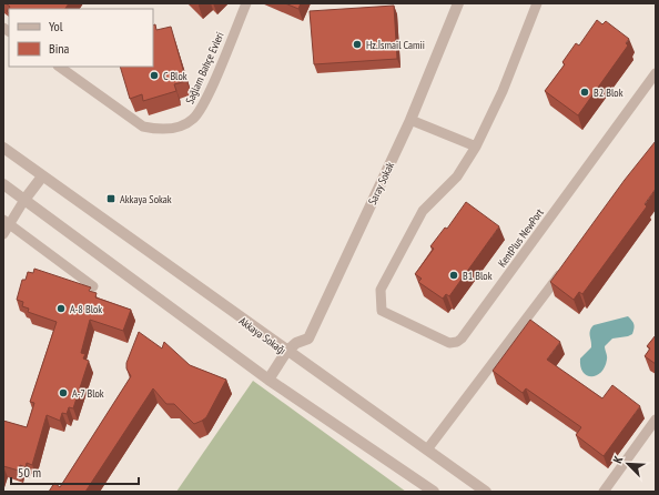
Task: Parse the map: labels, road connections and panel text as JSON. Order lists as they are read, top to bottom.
{
  "streets": {
    "street": ["Saray Sokak", "Akkaya Sokağı"],
    "lane": ["Sağlam Bahçe Evleri", "KentPlus NewPort"]
  },
  "crossings": [
    ["Saray Sokak", "Akkaya Sokağı"]
  ],
  "places": {
    "other": [
      "Hz.İsmail Camii",
      "C Blok",
      "B2 Blok",
      "B1 Blok",
      "A-8 Blok",
      "A-7 Blok"
    ],
    "transit": ["Akkaya Sokak"]
  },
  "legend": ["Yol", "Bina"],
  "scale_bar": "50 m",
  "north": "top left"
}
